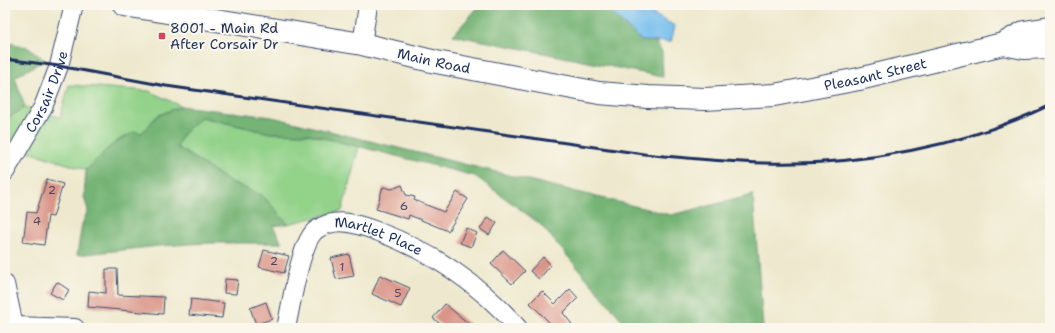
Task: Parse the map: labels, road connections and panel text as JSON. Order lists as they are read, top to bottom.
{
  "streets": {
    "main road": ["Main Road", "Pleasant Street"],
    "street": ["Corsair Drive", "Martlet Place"]
  },
  "crossings": [
    ["Main Road", "Pleasant Street"]
  ],
  "places": {
    "transit": ["8001 - Main Rd After Corsair Dr"]
  },
  "house_numbers": [
    "2",
    "6",
    "4",
    "2",
    "1",
    "5"
  ]
}
